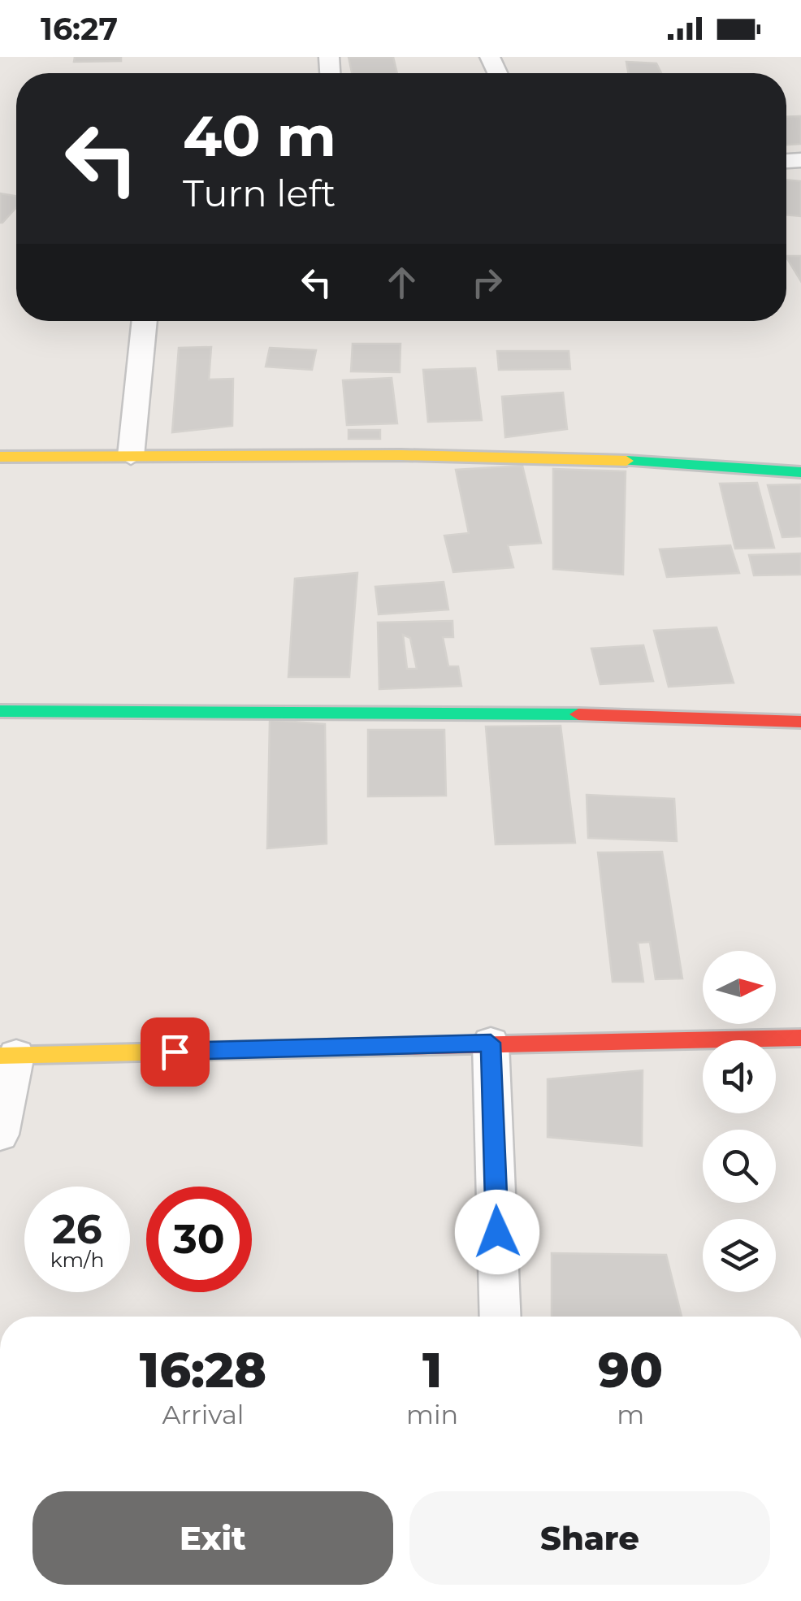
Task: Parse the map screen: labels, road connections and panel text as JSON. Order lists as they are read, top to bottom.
{
  "north": "right",
  "page": {
    "status": "16:27",
    "turn": ["40 m", "Turn left"],
    "speed": "26 km/h",
    "limit": "30",
    "eta": [
      "16:28",
      "Arrival",
      "1",
      "min",
      "90",
      "m"
    ],
    "buttons": ["Exit", "Share"]
  }
}
